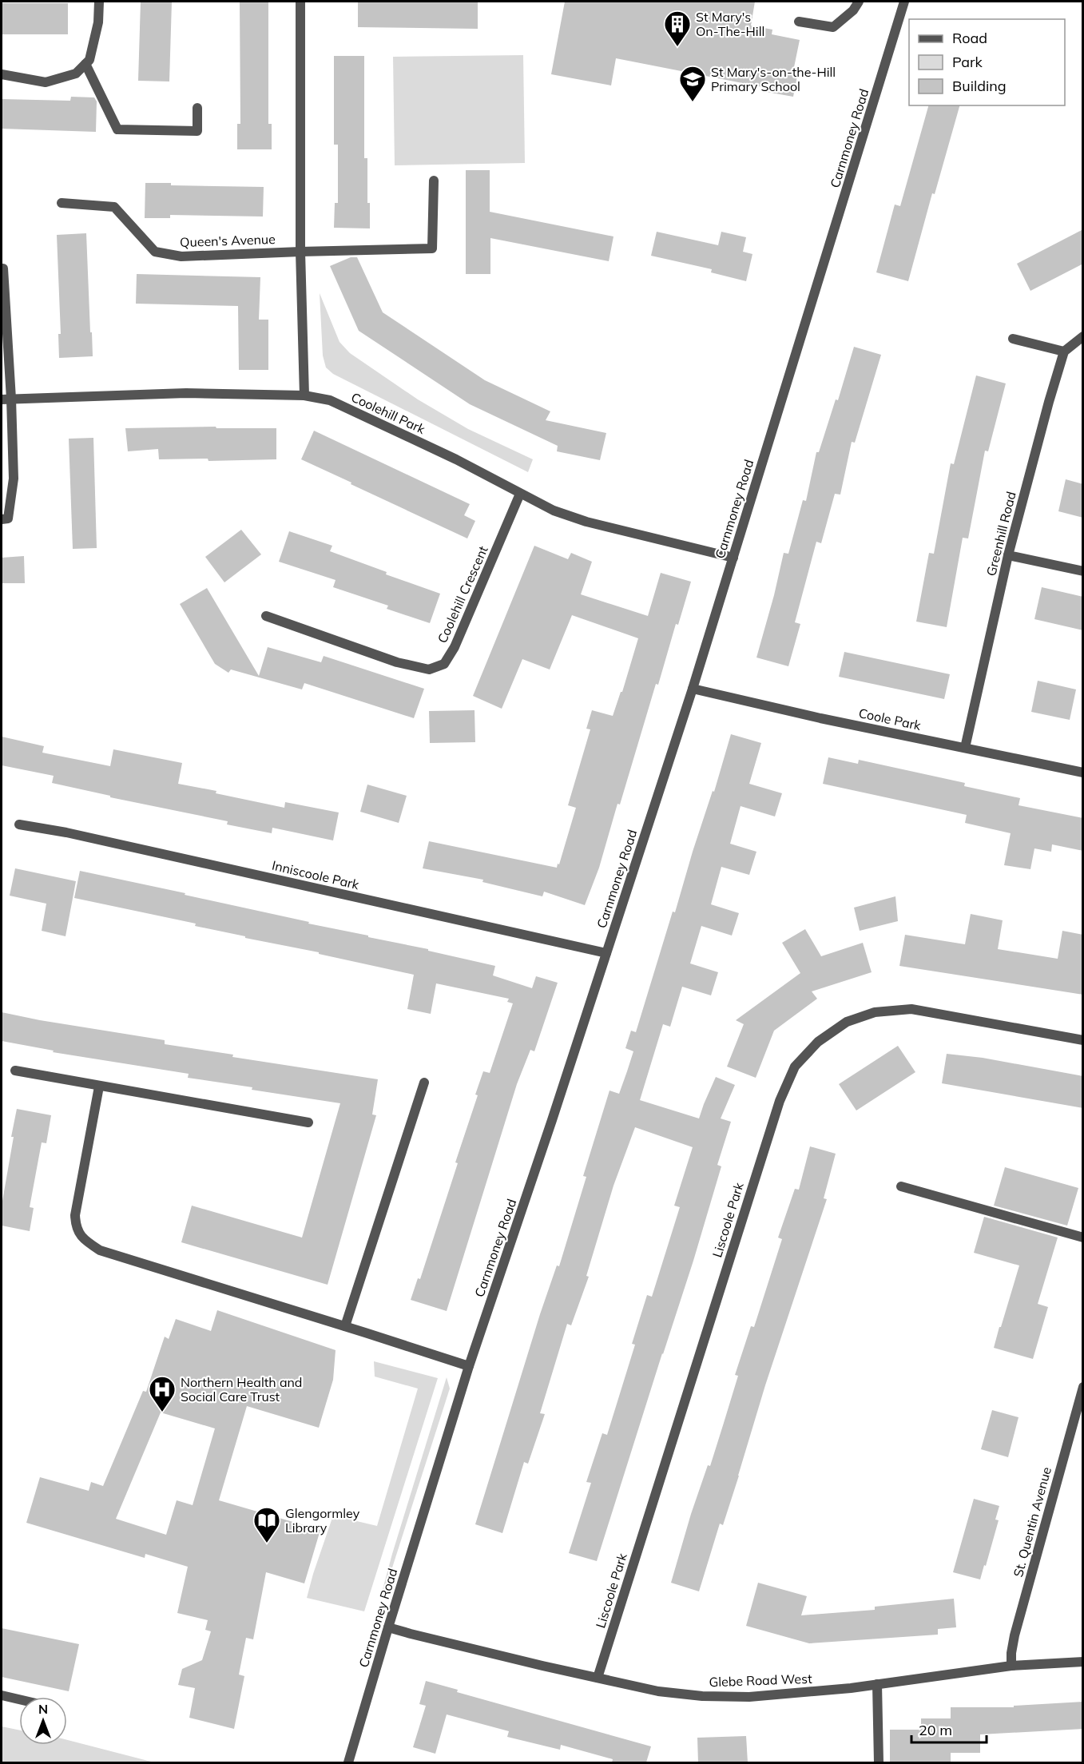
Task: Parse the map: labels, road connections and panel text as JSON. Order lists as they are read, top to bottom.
{
  "streets": {
    "street": [
      "Carnmoney Road",
      "Queen's Avenue",
      "Coolehill Park",
      "Greenhill Road",
      "Coolehill Crescent",
      "Coole Park",
      "Inniscoole Park",
      "Liscoole Park",
      "St. Quentin Avenue",
      "Glebe Road West"
    ]
  },
  "crossings": [
    ["Carnmoney Road", "Coolehill Park"],
    ["Carnmoney Road", "Coole Park"],
    ["Carnmoney Road", "Inniscoole Park"],
    ["Carnmoney Road", "Glebe Road West"],
    ["Coolehill Park", "Coolehill Crescent"],
    ["Greenhill Road", "Coole Park"],
    ["Liscoole Park", "Glebe Road West"],
    ["St. Quentin Avenue", "Glebe Road West"]
  ],
  "places": {
    "building": ["St Mary's On-The-Hill"],
    "school or university": ["St Mary's-on-the-Hill Primary School"],
    "hospital": ["Northern Health and Social Care Trust"],
    "library": ["Glengormley Library"]
  },
  "legend": ["Road", "Park", "Building"],
  "scale_bar": "20 m",
  "north": "top"
}
